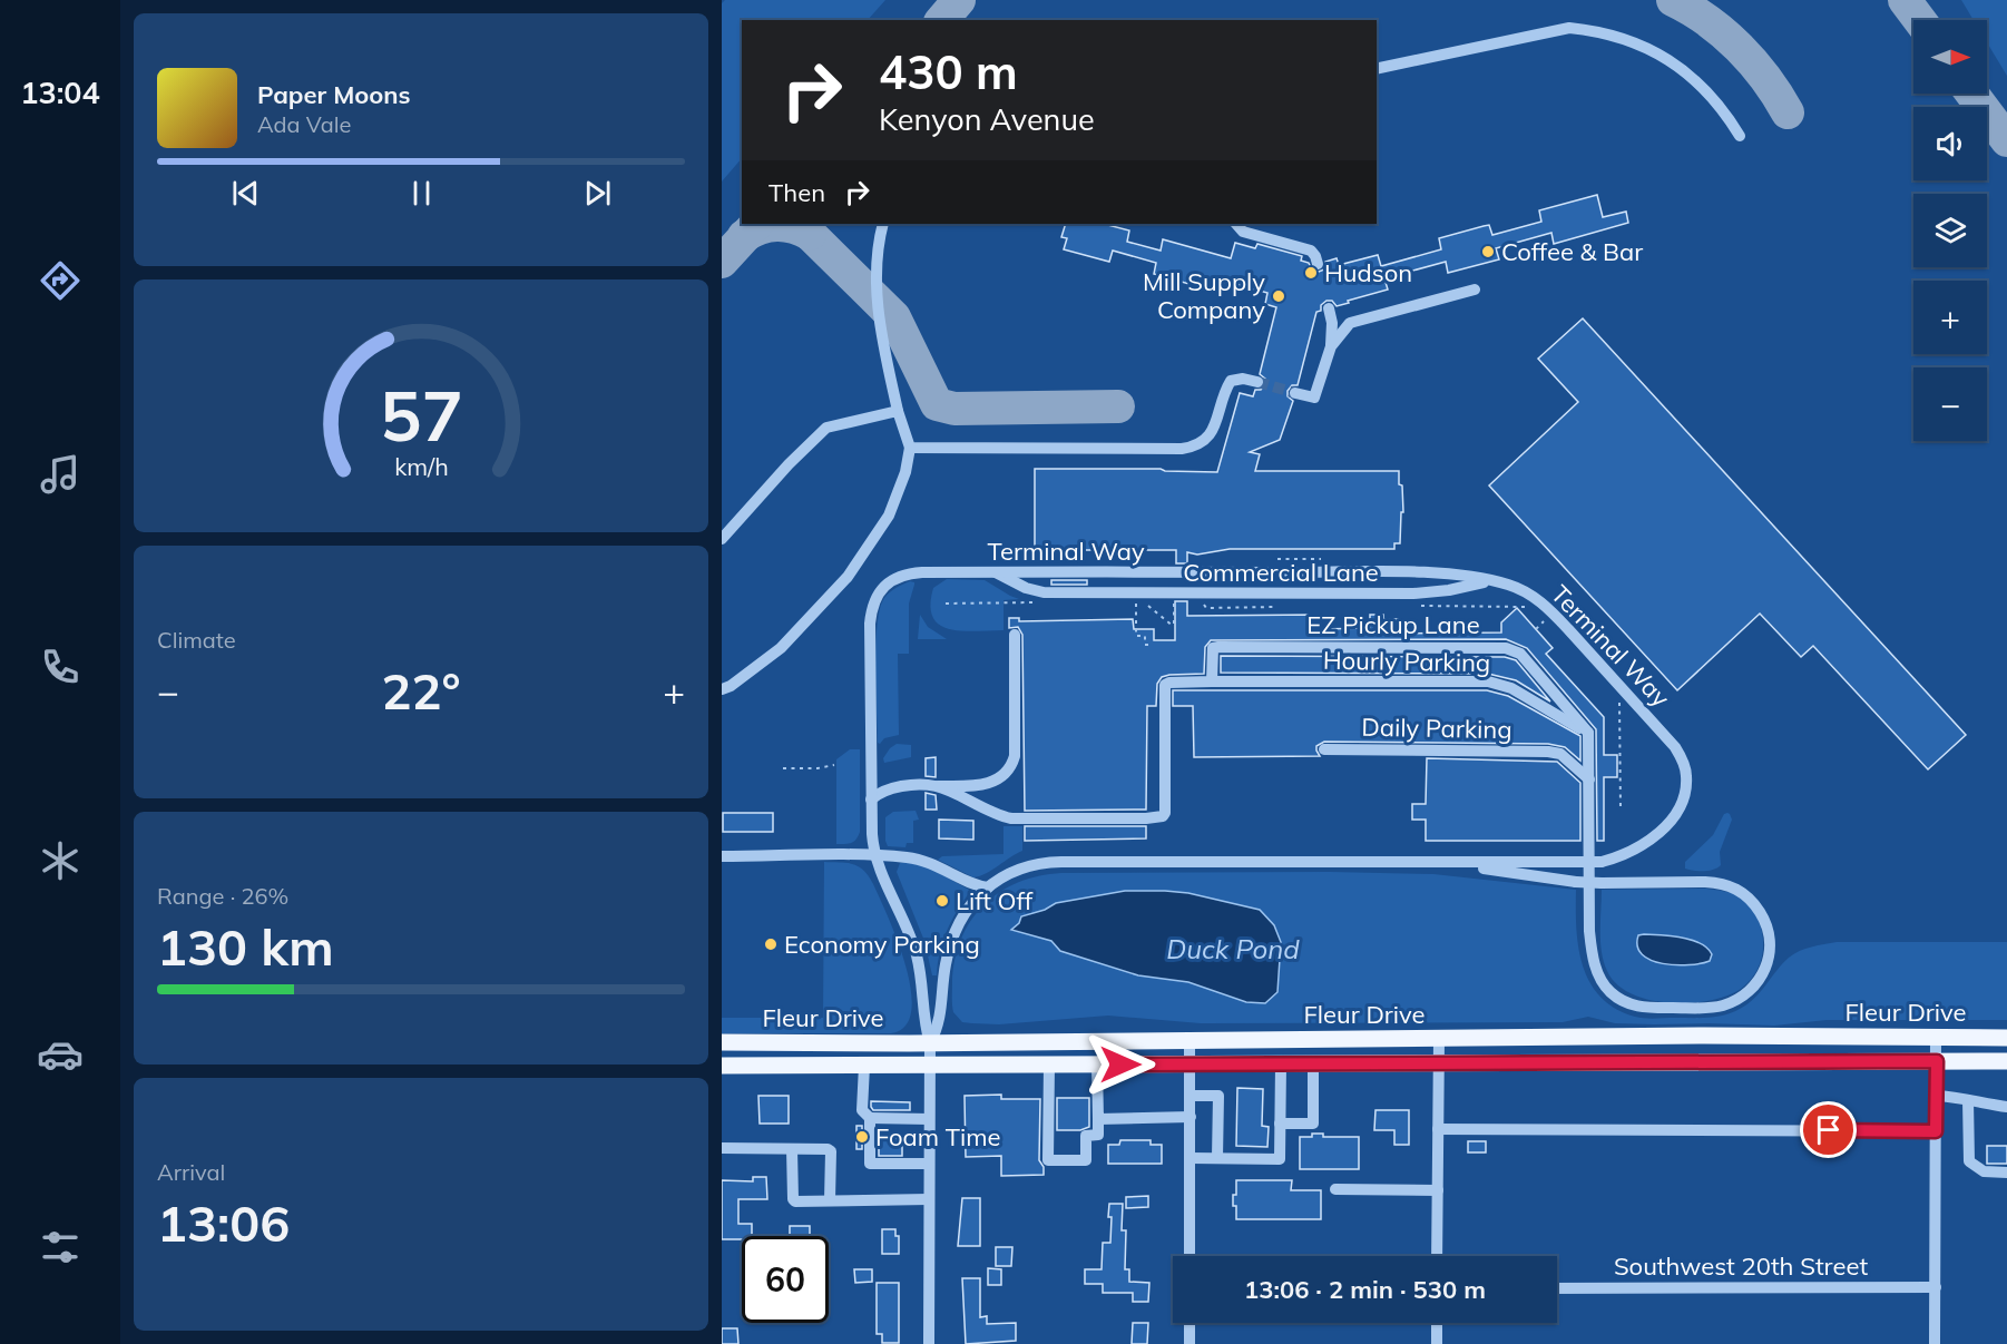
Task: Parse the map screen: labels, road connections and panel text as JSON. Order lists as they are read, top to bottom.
{
  "streets": {
    "main road": ["Fleur Drive"],
    "street": [
      "Terminal Way",
      "Commercial Lane",
      "EZ Pickup Lane",
      "Hourly Parking",
      "Daily Parking",
      "Southwest 20th Street"
    ]
  },
  "crossings": [
    ["Terminal Way", "Commercial Lane"],
    ["Terminal Way", "Fleur Drive"],
    ["EZ Pickup Lane", "Hourly Parking"]
  ],
  "water": ["Duck Pond"],
  "places": [
    "Coffee & Bar",
    "Hudson",
    "Mill Supply Company",
    "Lift Off",
    "Economy Parking",
    "Foam Time"
  ],
  "north": "right",
  "page": {
    "tabs": "13:04",
    "map_buttons": ["+", "−"],
    "turn": ["430 m", "Kenyon Avenue"],
    "song": ["Paper Moons", "Ada Vale"],
    "then": "Then",
    "tile": [
      "Climate",
      ["Range · 26%", "130 km"],
      ["Arrival", "13:06"]
    ],
    "heat": ["−", "22°", "+"],
    "limit": "60",
    "trip": "13:06 · 2 min · 530 m",
    "gauge": ["57", "km/h"]
  }
}
